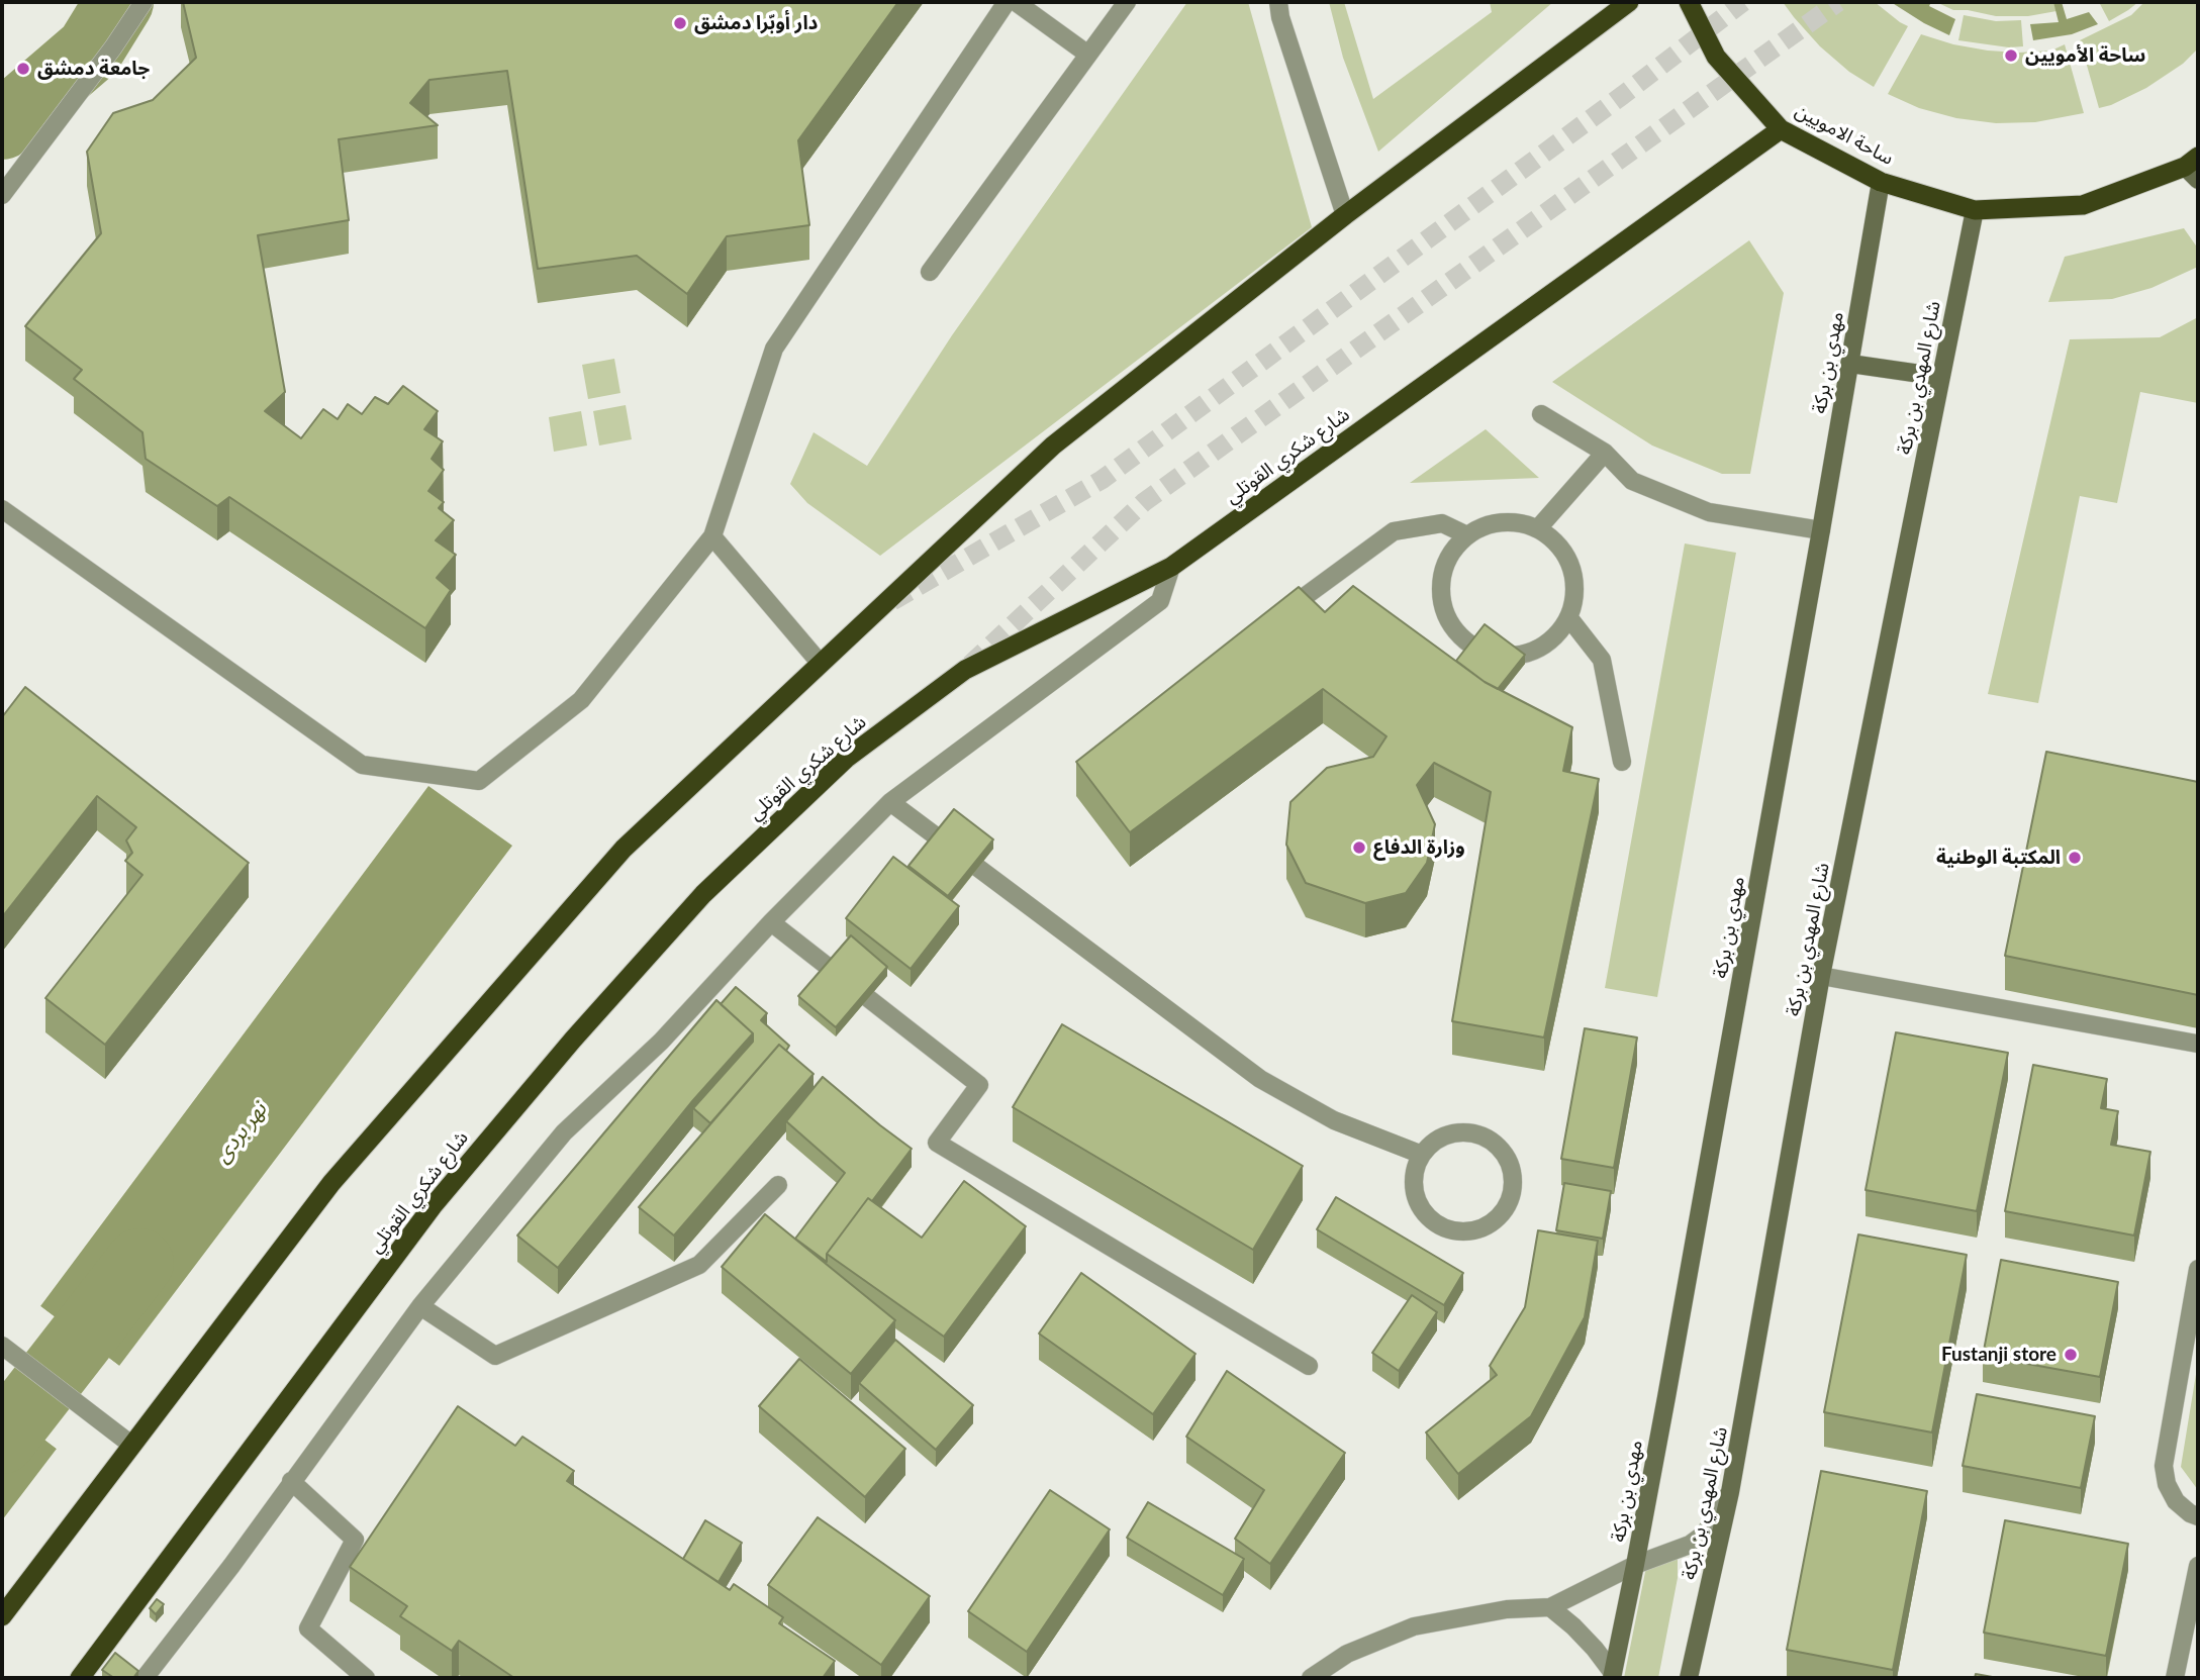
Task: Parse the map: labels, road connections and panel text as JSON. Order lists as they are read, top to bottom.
{
  "streets": {
    "highway": ["ساحة الامويين", "شارع شكري القوتلي"],
    "main road": ["مهدي بن بركة", "شارع المهدي بن بركة"]
  },
  "crossings": [
    ["ساحة الامويين", "مهدي بن بركة"],
    ["ساحة الامويين", "شارع المهدي بن بركة"],
    ["ساحة الامويين", "شارع شكري القوتلي"]
  ],
  "water": ["نهر بردى"],
  "places": [
    "دار أوبّرا دمشق",
    "ساحة الأمويين",
    "جامعة دمشق",
    "وزارة الدفاع",
    "المكتبة الوطنية",
    "Fustanji store"
  ]
}
